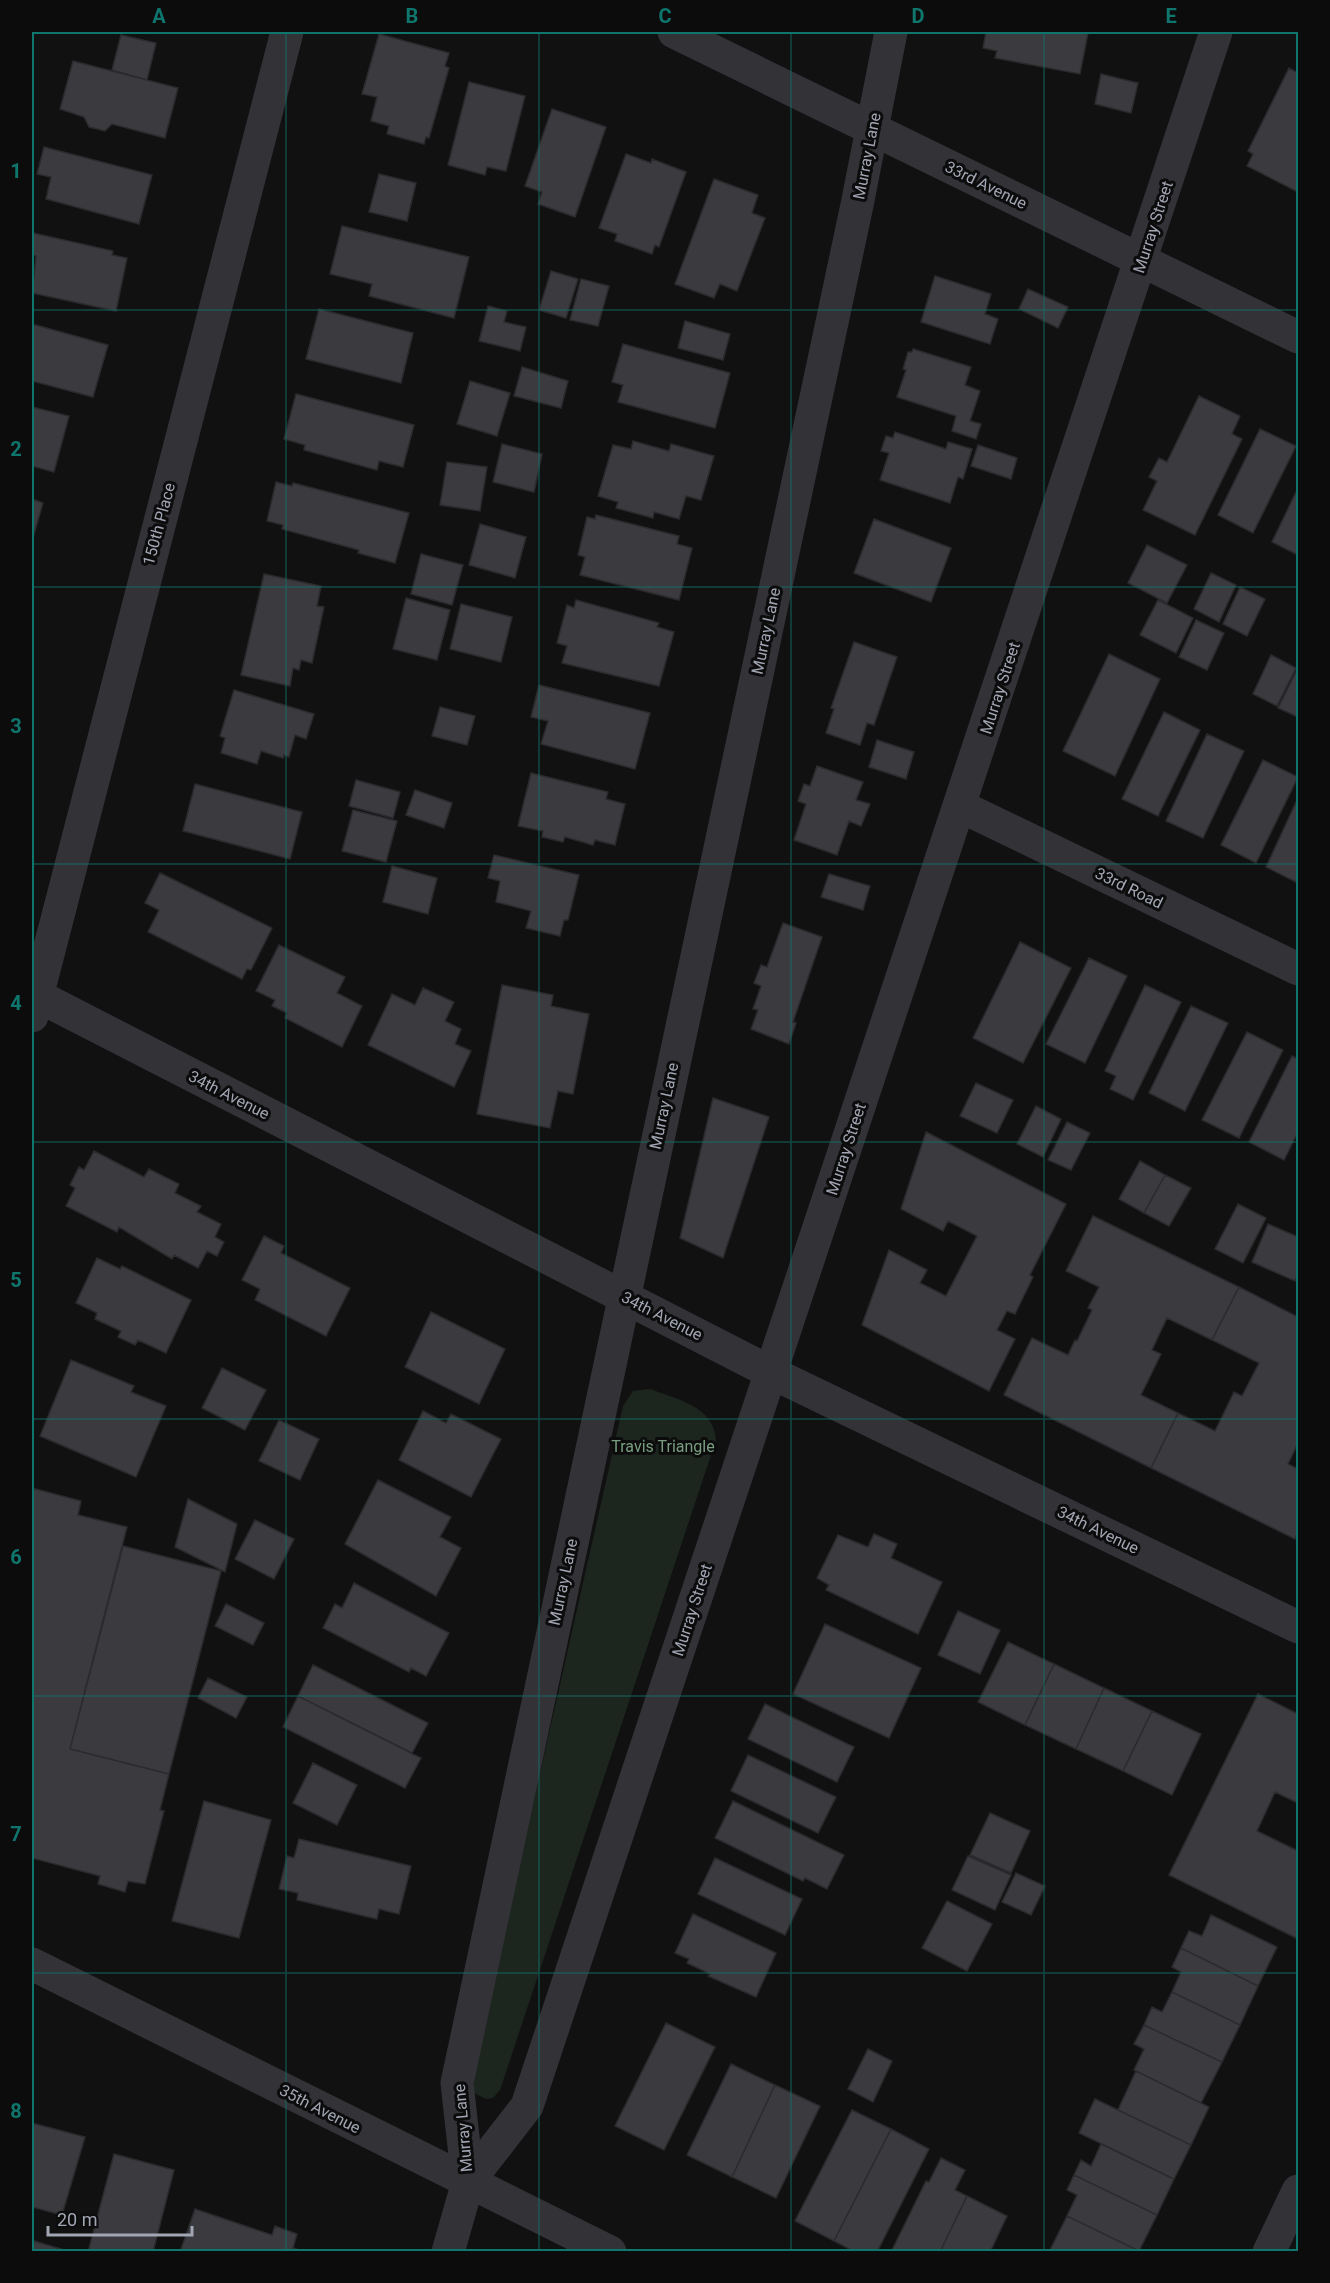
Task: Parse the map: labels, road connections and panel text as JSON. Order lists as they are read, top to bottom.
{
  "streets": {
    "street": [
      "Murray Lane",
      "33rd Avenue",
      "Murray Street",
      "150th Place",
      "33rd Road",
      "34th Avenue",
      "35th Avenue"
    ]
  },
  "crossings": [
    ["Murray Lane", "33rd Avenue"],
    ["Murray Lane", "Murray Street"],
    ["Murray Lane", "34th Avenue"],
    ["Murray Lane", "35th Avenue"],
    ["33rd Avenue", "Murray Street"],
    ["Murray Street", "33rd Road"],
    ["Murray Street", "34th Avenue"],
    ["Murray Street", "35th Avenue"],
    ["150th Place", "34th Avenue"]
  ],
  "parks": ["Travis Triangle"],
  "scale_bar": "20 m",
  "grid": {
    "columns": [
      "A",
      "B",
      "C",
      "D",
      "E"
    ],
    "rows": [
      "1",
      "2",
      "3",
      "4",
      "5",
      "6",
      "7",
      "8"
    ]
  }
}
